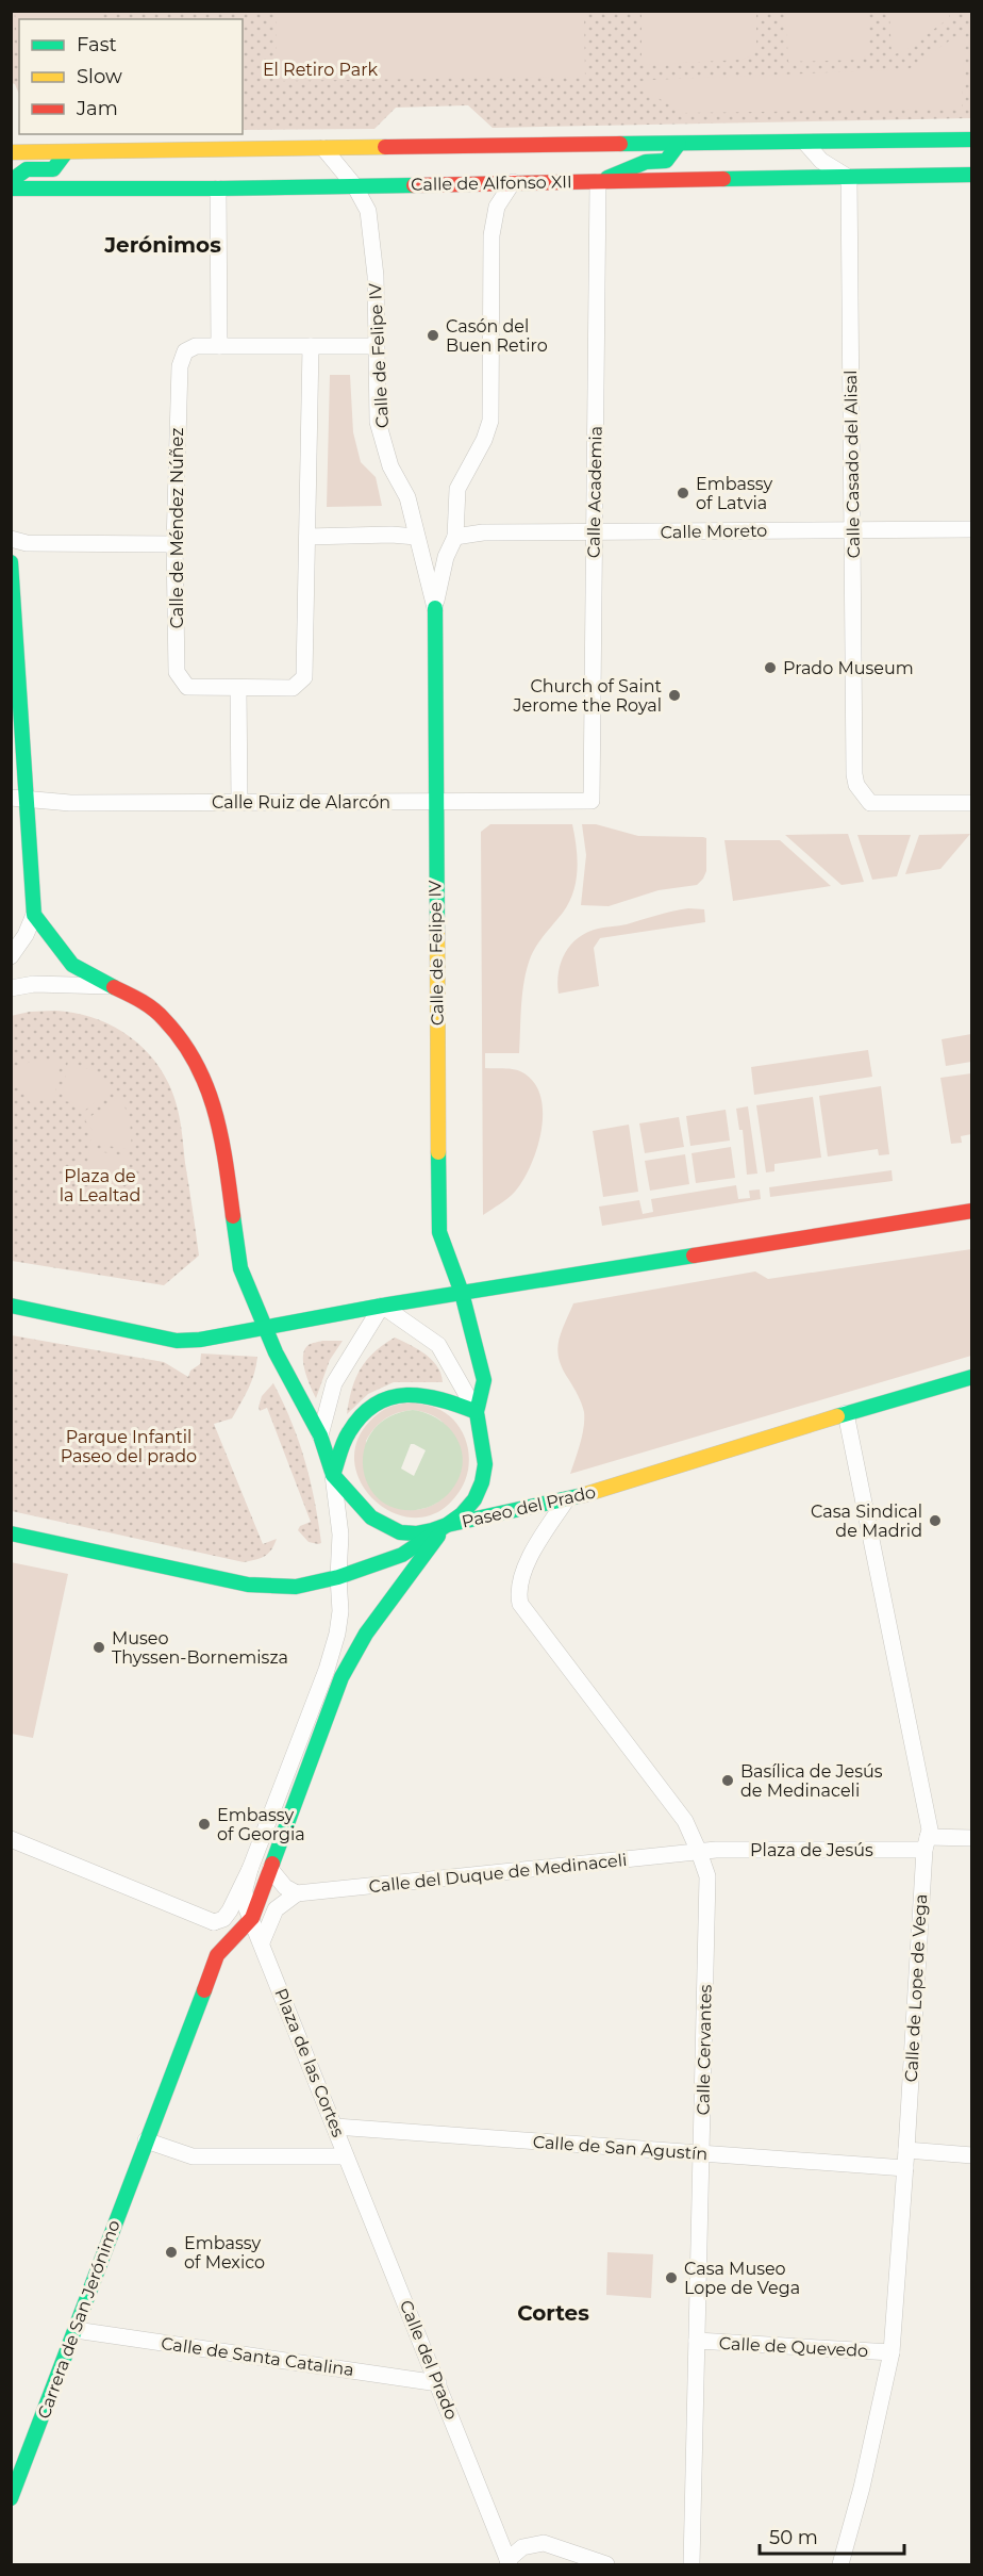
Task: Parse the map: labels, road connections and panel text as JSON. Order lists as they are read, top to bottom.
{
  "streets": {
    "main road": [
      "Calle de Alfonso XII",
      "Calle de Felipe IV",
      "Paseo del Prado",
      "Carrera de San Jerónimo"
    ],
    "street": [
      "Calle Casado del Alisal",
      "Calle Academia",
      "Calle de Méndez Núñez",
      "Calle Moreto",
      "Calle Ruiz de Alarcón",
      "Plaza de Jesús",
      "Calle del Duque de Medinaceli",
      "Calle de Lope de Vega",
      "Calle Cervantes",
      "Plaza de las Cortes",
      "Calle de San Agustín",
      "Calle de Quevedo",
      "Calle de Santa Catalina",
      "Calle del Prado"
    ]
  },
  "crossings": [
    ["Calle de Alfonso XII", "Calle de Felipe IV"],
    ["Calle de Alfonso XII", "Calle Casado del Alisal"],
    ["Calle de Alfonso XII", "Calle Academia"],
    ["Calle de Felipe IV", "Calle de Méndez Núñez"],
    ["Calle de Felipe IV", "Calle Moreto"],
    ["Calle de Felipe IV", "Calle Ruiz de Alarcón"],
    ["Calle de Felipe IV", "Paseo del Prado"],
    ["Calle de Felipe IV", "Plaza de las Cortes"],
    ["Calle Casado del Alisal", "Calle Moreto"],
    ["Calle Academia", "Calle Moreto"],
    ["Calle Academia", "Calle Ruiz de Alarcón"],
    ["Paseo del Prado", "Calle de Lope de Vega"],
    ["Paseo del Prado", "Calle Cervantes"],
    ["Paseo del Prado", "Plaza de las Cortes"],
    ["Plaza de Jesús", "Calle del Duque de Medinaceli"],
    ["Plaza de Jesús", "Calle de Lope de Vega"],
    ["Plaza de Jesús", "Calle Cervantes"],
    ["Calle del Duque de Medinaceli", "Calle Cervantes"],
    ["Calle de Lope de Vega", "Calle de San Agustín"],
    ["Calle de Lope de Vega", "Calle de Quevedo"],
    ["Calle Cervantes", "Calle de San Agustín"],
    ["Calle Cervantes", "Calle de Quevedo"],
    ["Plaza de las Cortes", "Calle de San Agustín"],
    ["Plaza de las Cortes", "Carrera de San Jerónimo"],
    ["Plaza de las Cortes", "Calle del Prado"],
    ["Carrera de San Jerónimo", "Calle de Santa Catalina"],
    ["Calle de Santa Catalina", "Calle del Prado"]
  ],
  "districts": ["Jerónimos", "Cortes"],
  "parks": ["El Retiro Park", "Plaza de la Lealtad", "Parque Infantil Paseo del prado"],
  "places": [
    "Casón del Buen Retiro",
    "Embassy of Latvia",
    "Prado Museum",
    "Church of Saint Jerome the Royal",
    "Casa Sindical de Madrid",
    "Museo Thyssen-Bornemisza",
    "Basílica de Jesús de Medinaceli",
    "Embassy of Georgia",
    "Embassy of Mexico",
    "Casa Museo Lope de Vega"
  ],
  "legend": ["Fast", "Slow", "Jam"],
  "scale_bar": "50 m"
}
